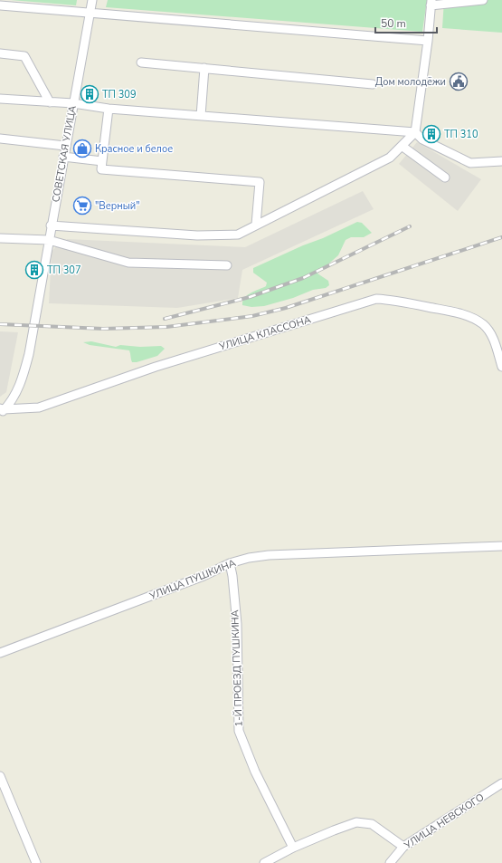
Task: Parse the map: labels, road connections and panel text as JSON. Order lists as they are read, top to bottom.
{
  "streets": {
    "street": [
      "СОВЕТСКАЯ УЛИЦА",
      "УЛИЦА КЛАССОНА",
      "УЛИЦА ПУШКИНА",
      "1-Й ПРОЕЗД ПУШКИНА",
      "УЛИЦА НЕВСКОГО"
    ]
  },
  "crossings": [
    ["СОВЕТСКАЯ УЛИЦА", "УЛИЦА КЛАССОНА"],
    ["УЛИЦА ПУШКИНА", "1-Й ПРОЕЗД ПУШКИНА"]
  ],
  "places": {
    "public building": ["Дом молодёжи"],
    "building": ["ТП 309", "ТП 310", "ТП 307"],
    "shop": ["Красное и белое"],
    "supermarket": ["\"Верный\""]
  },
  "scale_bar": "50 m"
}
